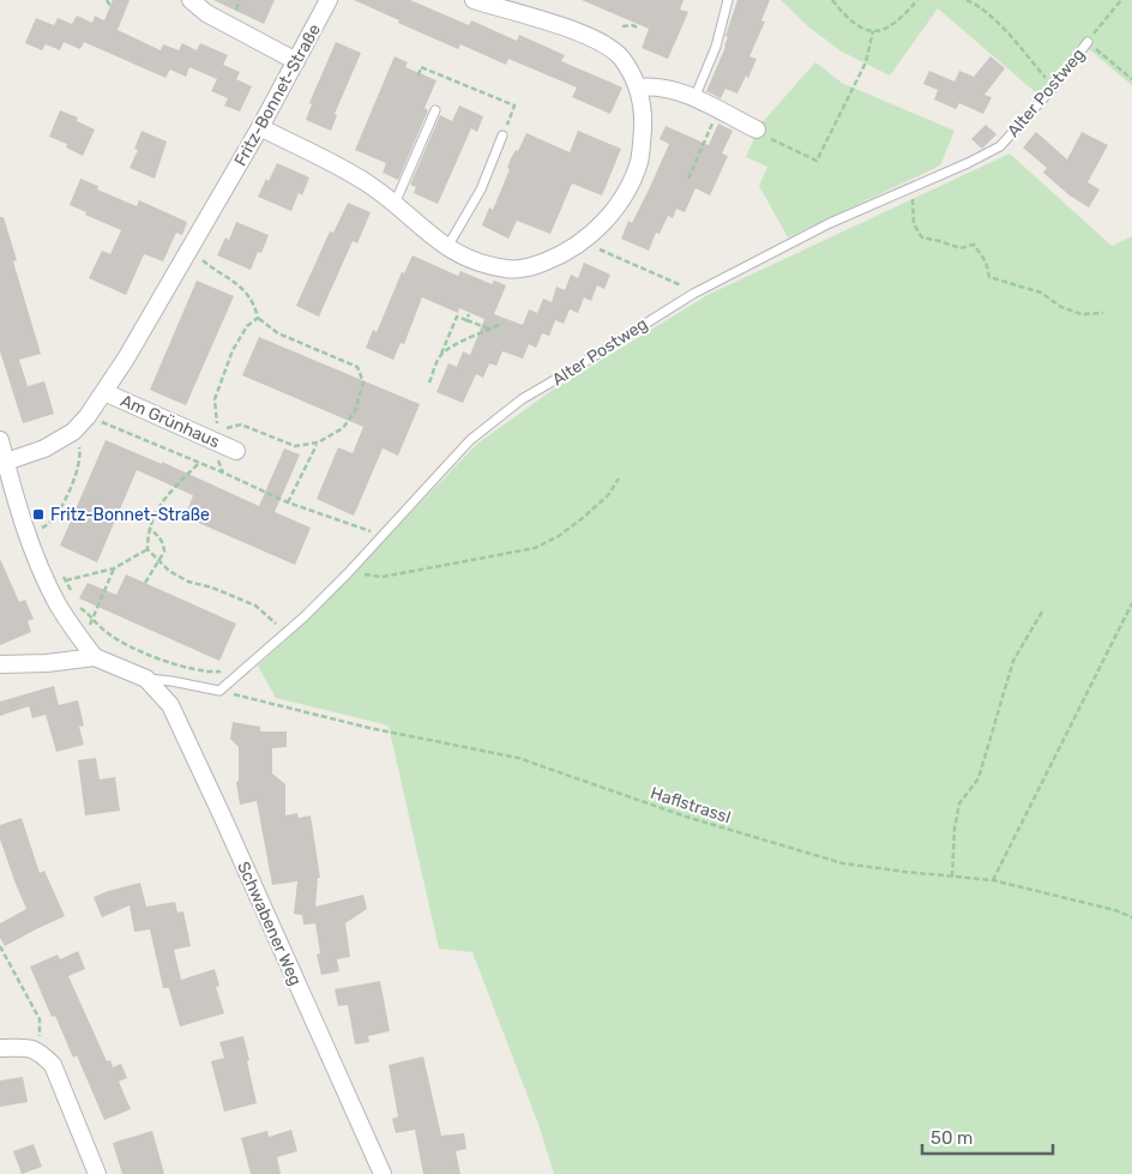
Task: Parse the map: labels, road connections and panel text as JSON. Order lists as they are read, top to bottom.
{
  "streets": {
    "street": ["Fritz-Bonnet-Straße", "Am Grünhaus", "Schwabener Weg"],
    "lane": ["Alter Postweg"],
    "path": ["Haflstrassl"]
  },
  "crossings": [
    ["Alter Postweg", "Schwabener Weg"],
    ["Fritz-Bonnet-Straße", "Am Grünhaus"]
  ],
  "places": {
    "transit": ["Fritz-Bonnet-Straße"]
  },
  "scale_bar": "50 m"
}
